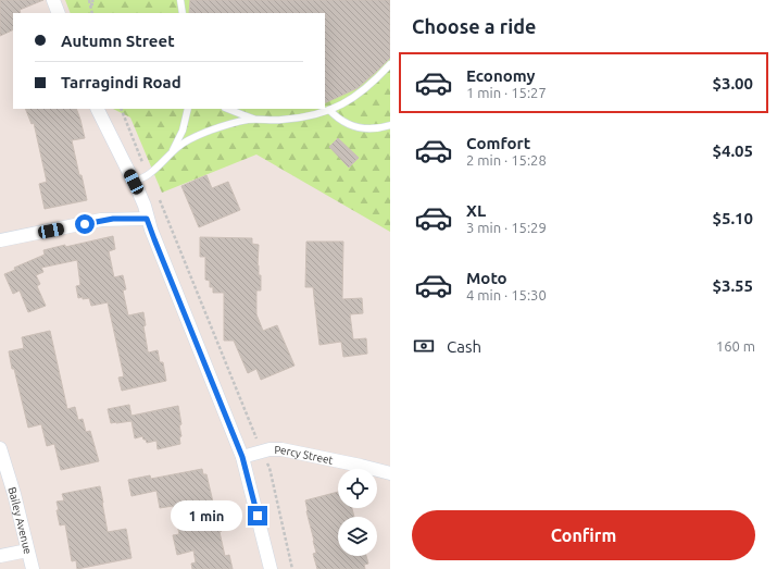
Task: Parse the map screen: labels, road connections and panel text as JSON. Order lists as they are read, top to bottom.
{
  "streets": {
    "street": ["Percy Street", "Bailey Avenue"]
  },
  "page": {
    "heading": "Choose a ride",
    "banner": ["Autumn Street", "Tarragindi Road"],
    "list": [
      {
        "name": "Economy",
        "note": "1 min · 15:27",
        "value": "$3.00"
      },
      {
        "name": "Comfort",
        "note": "2 min · 15:28",
        "value": "$4.05"
      },
      {
        "name": "XL",
        "note": "3 min · 15:29",
        "value": "$5.10"
      },
      {
        "name": "Moto",
        "note": "4 min · 15:30",
        "value": "$3.55"
      }
    ],
    "pay": ["Cash", "160 m"],
    "bubble": "1 min",
    "buttons": "Confirm"
  }
}
